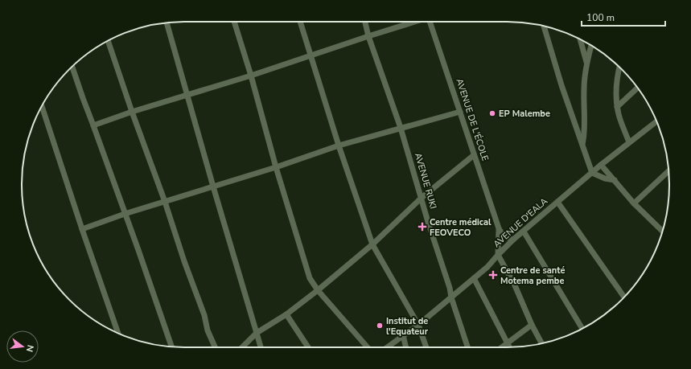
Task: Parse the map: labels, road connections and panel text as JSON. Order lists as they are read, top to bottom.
{
  "streets": {
    "street": ["AVENUE DE L'ÉCOLE", "AVENUE RUKI", "AVENUE D'EALA"]
  },
  "crossings": [
    ["AVENUE RUKI", "AVENUE D'EALA"]
  ],
  "places": {
    "other": ["EP Malembe", "Institut de l'Equateur"],
    "health": ["Centre médical FEOVECO", "Centre de santé Motema pembe"]
  },
  "scale_bar": "100 m",
  "north": "right"
}
